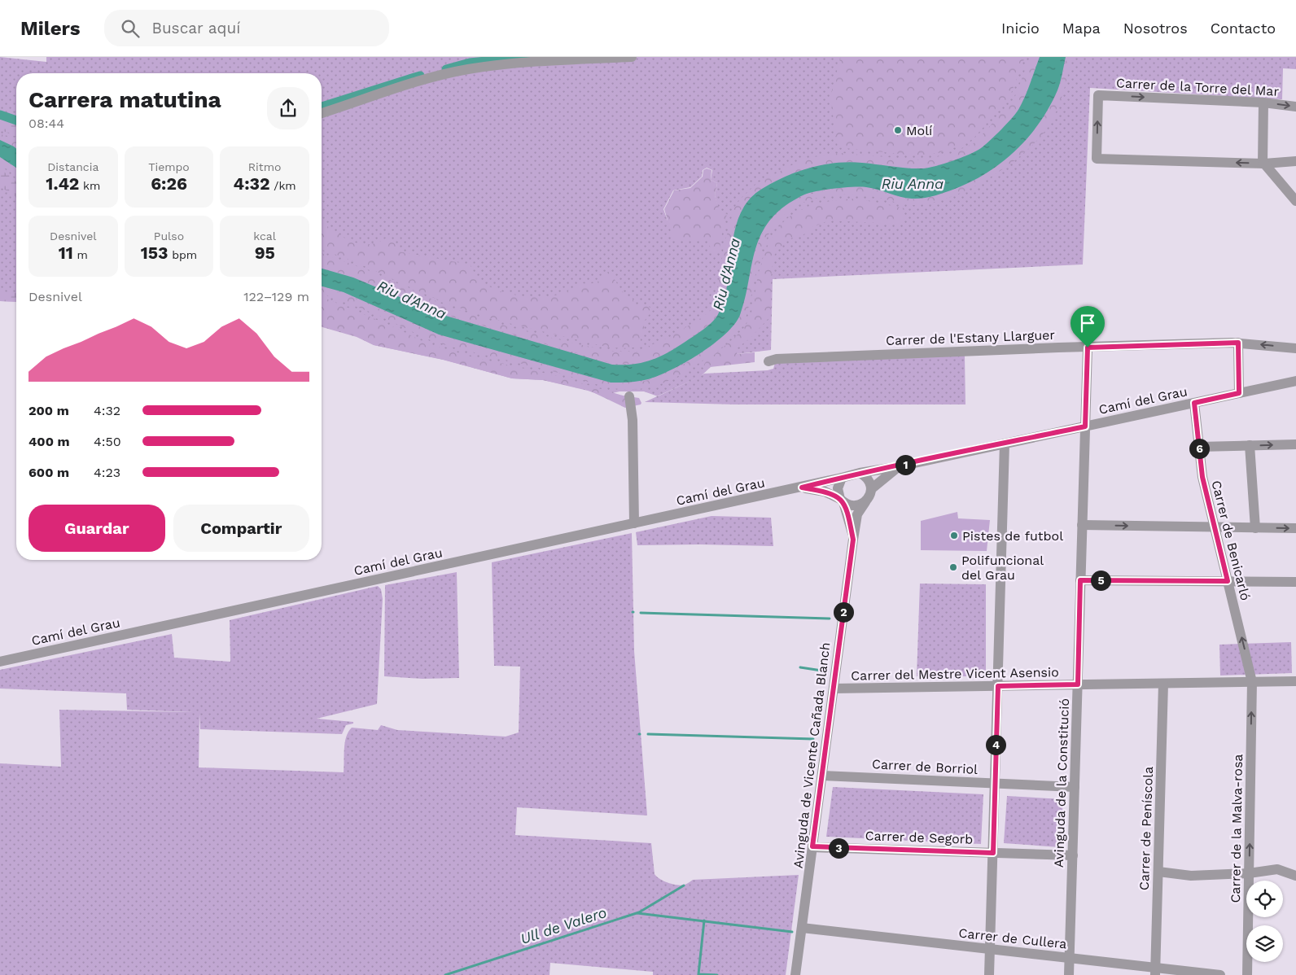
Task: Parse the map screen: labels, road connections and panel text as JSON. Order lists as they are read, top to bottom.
{
  "streets": {
    "street": [
      "Carrer de la Torre del Mar",
      "Carrer de l'Estany Llarguer",
      "Camí del Grau",
      "Carrer de Benicarló",
      "Carrer del Mestre Vicent Asensio",
      "Avinguda de Vicente Cañada Blanch",
      "Carrer de Borriol",
      "Avinguda de la Constitució",
      "Carrer de Peníscola",
      "Carrer de la Malva-rosa",
      "Carrer de Segorb",
      "Carrer de Cullera"
    ]
  },
  "crossings": [
    ["Carrer de l'Estany Llarguer", "Avinguda de la Constitució"],
    ["Camí del Grau", "Carrer de Benicarló"],
    ["Camí del Grau", "Avinguda de Vicente Cañada Blanch"],
    ["Camí del Grau", "Avinguda de la Constitució"],
    ["Carrer de Benicarló", "Carrer del Mestre Vicent Asensio"],
    ["Carrer de Benicarló", "Carrer de la Malva-rosa"],
    ["Carrer del Mestre Vicent Asensio", "Avinguda de Vicente Cañada Blanch"],
    ["Carrer del Mestre Vicent Asensio", "Avinguda de la Constitució"],
    ["Carrer del Mestre Vicent Asensio", "Carrer de Peníscola"],
    ["Carrer del Mestre Vicent Asensio", "Carrer de la Malva-rosa"],
    ["Avinguda de Vicente Cañada Blanch", "Carrer de Borriol"],
    ["Avinguda de Vicente Cañada Blanch", "Carrer de Segorb"],
    ["Avinguda de Vicente Cañada Blanch", "Carrer de Cullera"],
    ["Carrer de Borriol", "Avinguda de la Constitució"],
    ["Avinguda de la Constitució", "Carrer de Segorb"],
    ["Avinguda de la Constitució", "Carrer de Cullera"],
    ["Carrer de Peníscola", "Carrer de Cullera"]
  ],
  "one_way": ["Carrer de Benicarló", "Carrer de la Malva-rosa"],
  "water": ["Riu Anna", "Riu d'Anna", "Ull de Valero"],
  "places": ["Molí", "Pistes de futbol", "Polifuncional del Grau"],
  "page": {
    "header": "Milers",
    "search": "Buscar aquí",
    "nav": [
      "Inicio",
      "Mapa",
      "Nosotros",
      "Contacto"
    ],
    "heading": ["Carrera matutina", "08:44"],
    "stats": [
      ["Distancia", "1.42 km"],
      ["Tiempo", "6:26"],
      ["Ritmo", "4:32 /km"],
      ["Desnivel", "11 m"],
      ["Pulso", "153 bpm"],
      ["kcal", "95"]
    ],
    "chart": ["Desnivel", "122–129 m"],
    "list": [
      {
        "name": "200 m",
        "note": "4:32"
      },
      {
        "name": "400 m",
        "note": "4:50"
      },
      {
        "name": "600 m",
        "note": "4:23"
      }
    ],
    "pins": [
      "6",
      "1",
      "5",
      "2",
      "4",
      "3"
    ],
    "buttons": ["Guardar", "Compartir"]
  }
}
